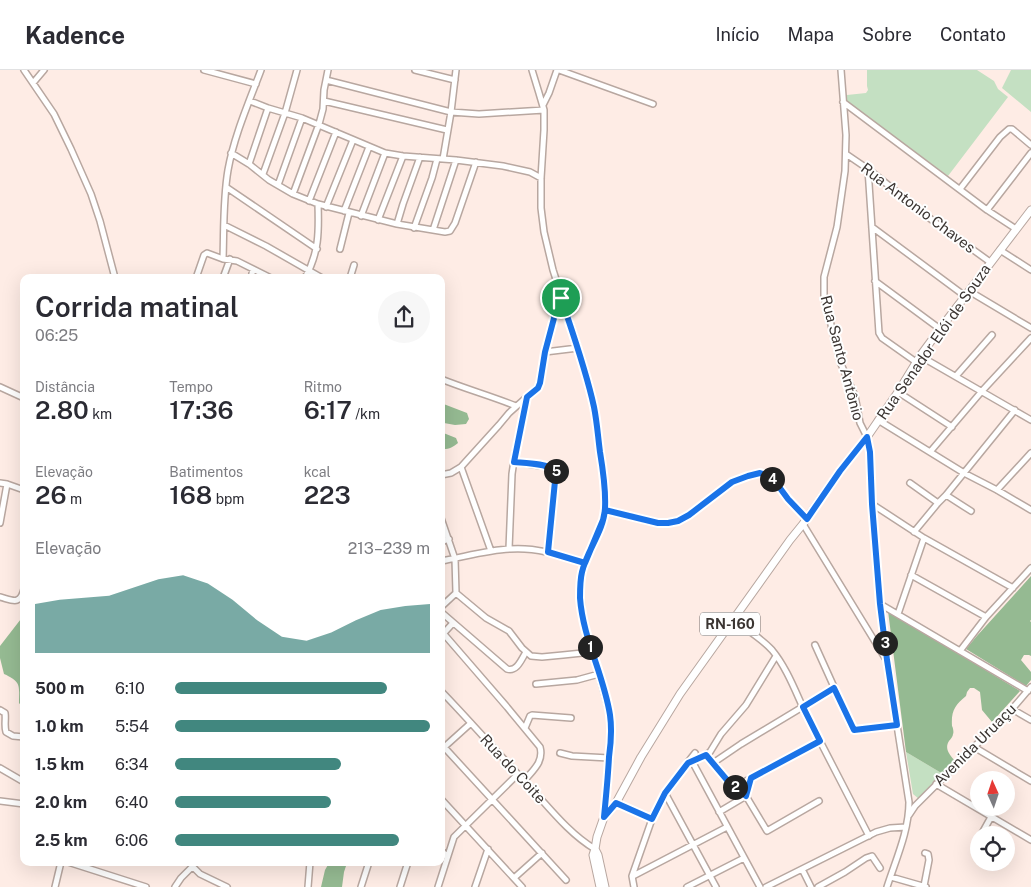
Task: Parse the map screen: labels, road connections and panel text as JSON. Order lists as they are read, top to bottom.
{
  "streets": {
    "main road": ["Rua Senador Elói de Souza", "RN-160"],
    "street": [
      "Rua Antonio Chaves",
      "Rua Santo Antônio",
      "Avenida Uruaçu",
      "Rua do Coite"
    ]
  },
  "crossings": [
    ["Rua Antonio Chaves", "Rua Senador Elói de Souza"],
    ["Rua Antonio Chaves", "Rua Santo Antônio"],
    ["Rua Senador Elói de Souza", "Rua Santo Antônio"],
    ["Rua Senador Elói de Souza", "Rua do Coite"],
    ["Rua Santo Antônio", "Avenida Uruaçu"]
  ],
  "north": "top",
  "page": {
    "header": "Kadence",
    "nav": [
      "Início",
      "Mapa",
      "Sobre",
      "Contato"
    ],
    "heading": ["Corrida matinal", "06:25"],
    "stats": [
      ["Distância", "2.80 km"],
      ["Tempo", "17:36"],
      ["Ritmo", "6:17 /km"],
      ["Elevação", "26 m"],
      ["Batimentos", "168 bpm"],
      ["kcal", "223"]
    ],
    "pins": [
      "5",
      "4",
      "3",
      "1",
      "2"
    ],
    "chart": ["Elevação", "213–239 m"],
    "list": [
      {
        "name": "500 m",
        "note": "6:10"
      },
      {
        "name": "1.0 km",
        "note": "5:54"
      },
      {
        "name": "1.5 km",
        "note": "6:34"
      },
      {
        "name": "2.0 km",
        "note": "6:40"
      },
      {
        "name": "2.5 km",
        "note": "6:06"
      }
    ]
  }
}
